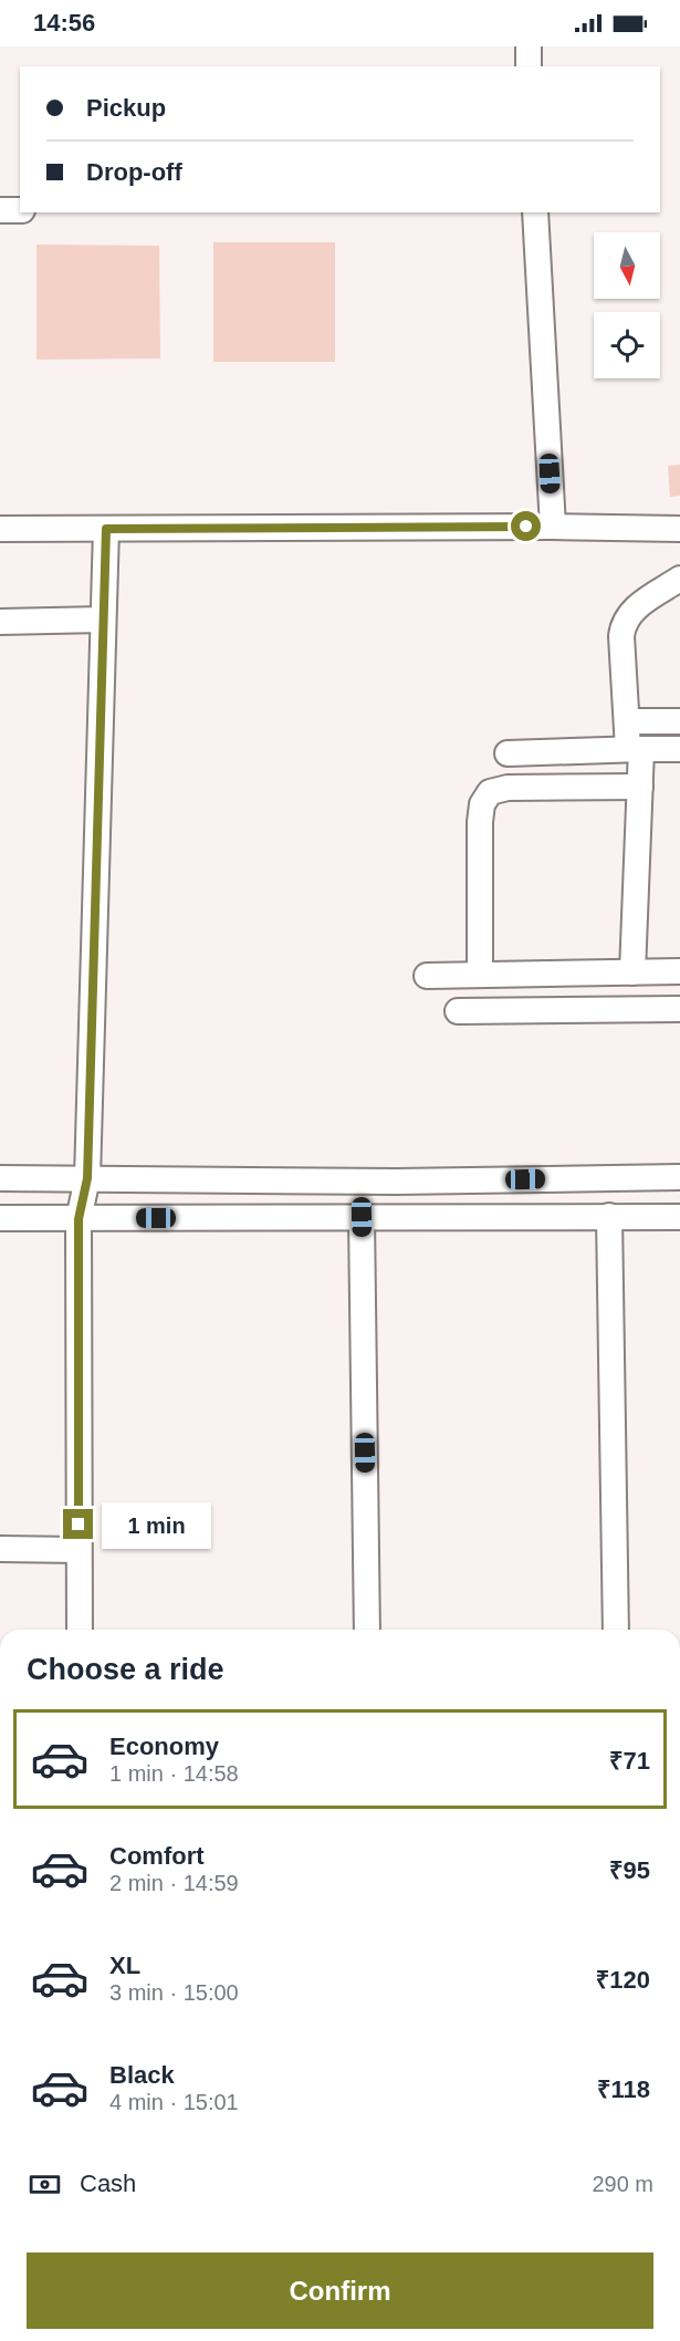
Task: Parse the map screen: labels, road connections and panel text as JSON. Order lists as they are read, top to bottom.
{
  "north": "bottom",
  "page": {
    "status": "14:56",
    "banner": ["Pickup", "Drop-off"],
    "bubble": "1 min",
    "heading": "Choose a ride",
    "list": [
      {
        "name": "Economy",
        "note": "1 min · 14:58",
        "value": "₹71"
      },
      {
        "name": "Comfort",
        "note": "2 min · 14:59",
        "value": "₹95"
      },
      {
        "name": "XL",
        "note": "3 min · 15:00",
        "value": "₹120"
      },
      {
        "name": "Black",
        "note": "4 min · 15:01",
        "value": "₹118"
      }
    ],
    "pay": ["Cash", "290 m"],
    "buttons": "Confirm"
  }
}
